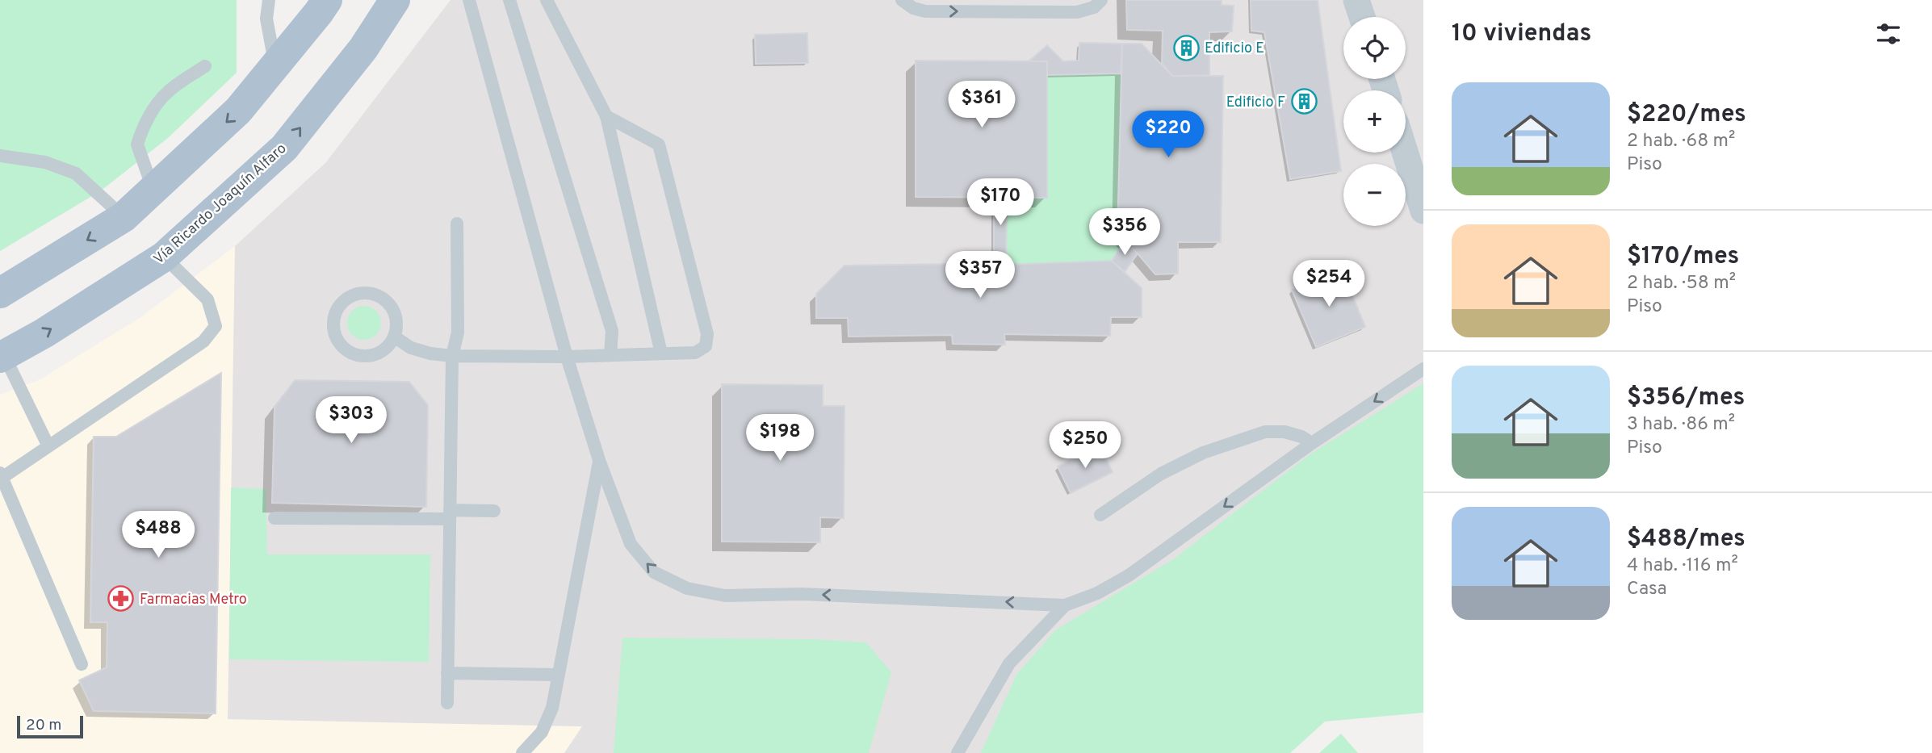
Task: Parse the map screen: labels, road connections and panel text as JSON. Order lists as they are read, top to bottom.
{
  "streets": {
    "main road": ["Vía Ricardo Joaquín Alfaro"]
  },
  "places": {
    "building": ["Edificio E", "Edificio F"],
    "pharmacy": ["Farmacias Metro"]
  },
  "scale_bar": "20 m",
  "page": {
    "heading": "10 viviendas",
    "map_buttons": ["+", "−"],
    "list": [
      {
        "name": "$220/mes",
        "note": "2 hab. · 68 m² · Piso"
      },
      {
        "name": "$170/mes",
        "note": "2 hab. · 58 m² · Piso"
      },
      {
        "name": "$356/mes",
        "note": "3 hab. · 86 m² · Piso"
      },
      {
        "name": "$488/mes",
        "note": "4 hab. · 116 m² · Casa"
      }
    ],
    "price": [
      "$361",
      "$220",
      "$170",
      "$356",
      "$357",
      "$254",
      "$303",
      "$198",
      "$250",
      "$488"
    ],
    "scale": "20 m"
  }
}
